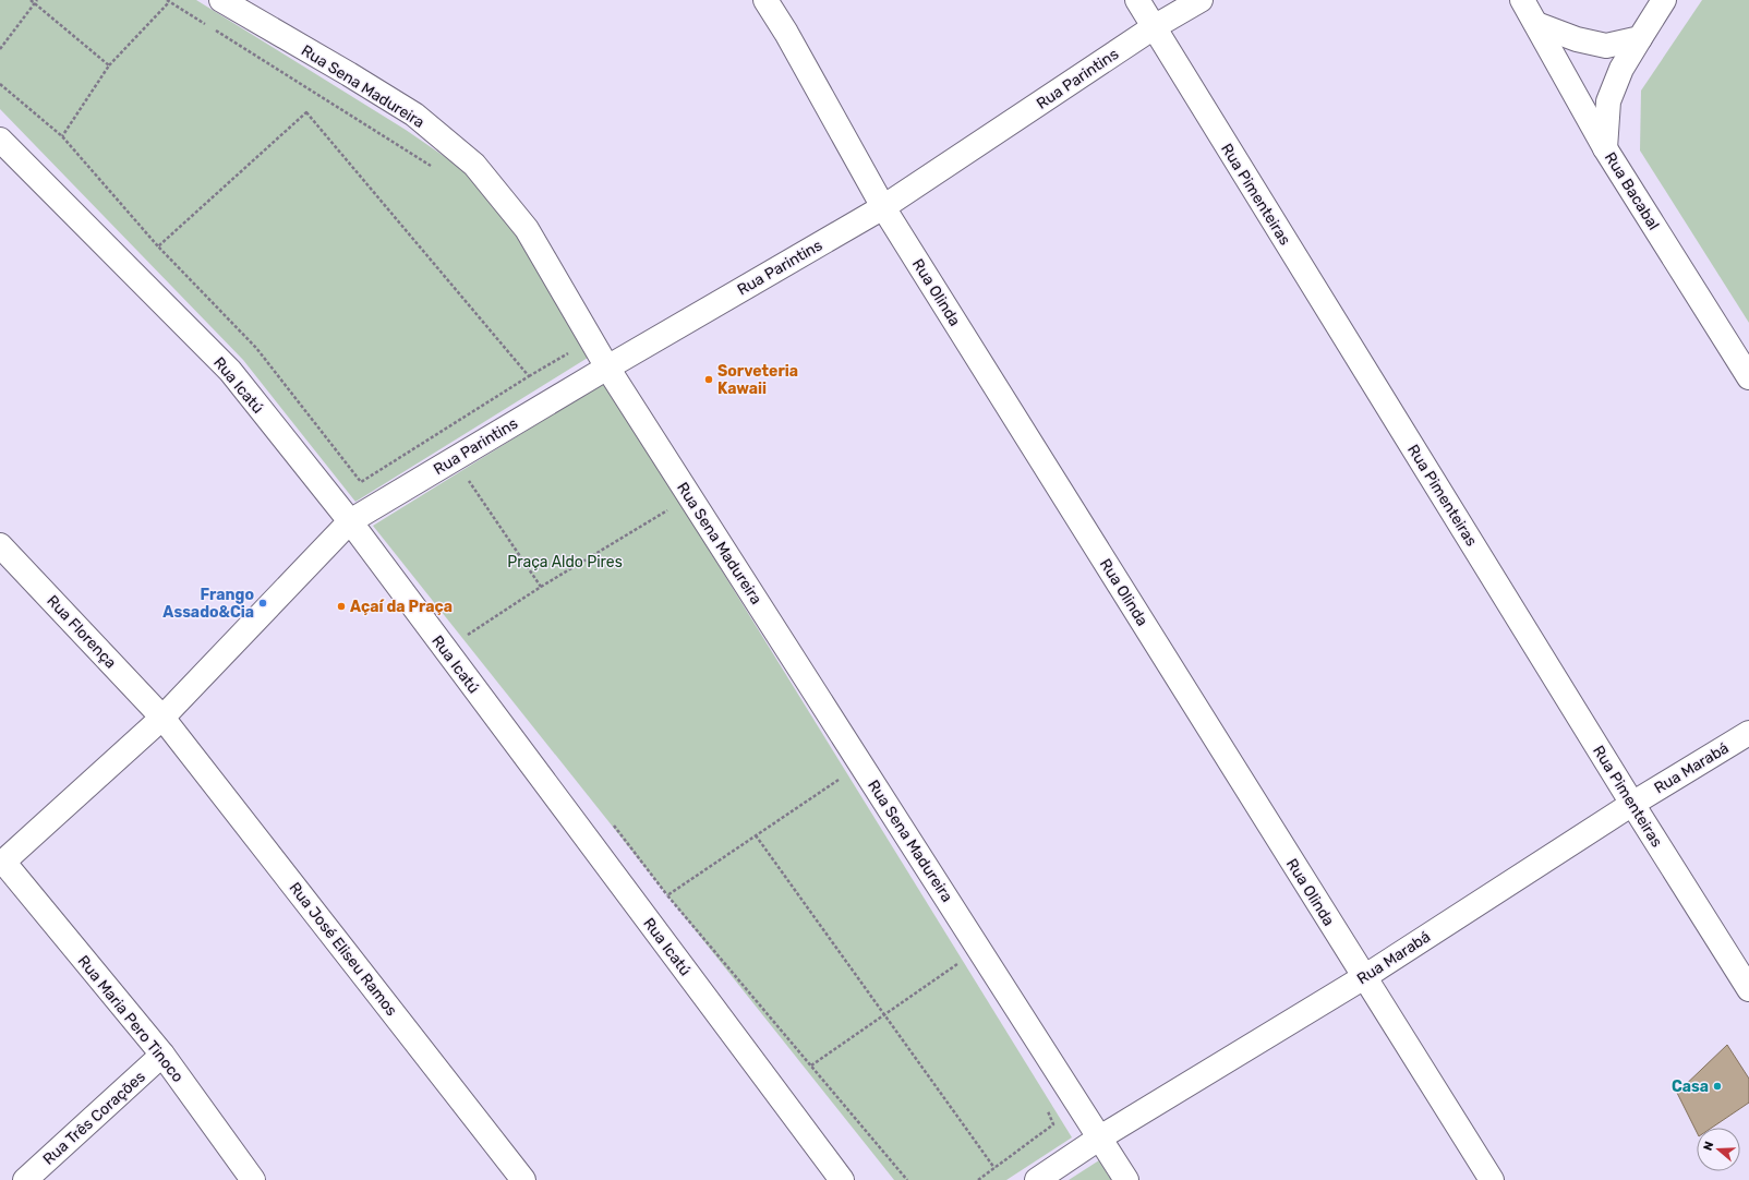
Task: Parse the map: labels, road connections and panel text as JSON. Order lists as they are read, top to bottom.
{
  "streets": {
    "street": [
      "Rua Parintins",
      "Rua Sena Madureira",
      "Rua Bacabal",
      "Rua Pimenteiras",
      "Rua Olinda",
      "Rua Icatú",
      "Rua Florença",
      "Rua Marabá",
      "Rua José Eliseu Ramos",
      "Rua Maria Pero Tinoco",
      "Rua Três Corações"
    ]
  },
  "crossings": [
    ["Rua Parintins", "Rua Sena Madureira"],
    ["Rua Parintins", "Rua Pimenteiras"],
    ["Rua Parintins", "Rua Olinda"],
    ["Rua Parintins", "Rua Icatú"],
    ["Rua Parintins", "Rua Florença"],
    ["Rua Parintins", "Rua José Eliseu Ramos"],
    ["Rua Parintins", "Rua Maria Pero Tinoco"],
    ["Rua Sena Madureira", "Rua Marabá"],
    ["Rua Pimenteiras", "Rua Marabá"],
    ["Rua Olinda", "Rua Marabá"],
    ["Rua Florença", "Rua José Eliseu Ramos"],
    ["Rua Maria Pero Tinoco", "Rua Três Corações"]
  ],
  "parks": ["Praça Aldo Pires"],
  "places": [
    "Sorveteria Kawaii",
    "Frango Assado&Cia",
    "Açaí da Praça",
    "Casa"
  ],
  "north": "left"
}
